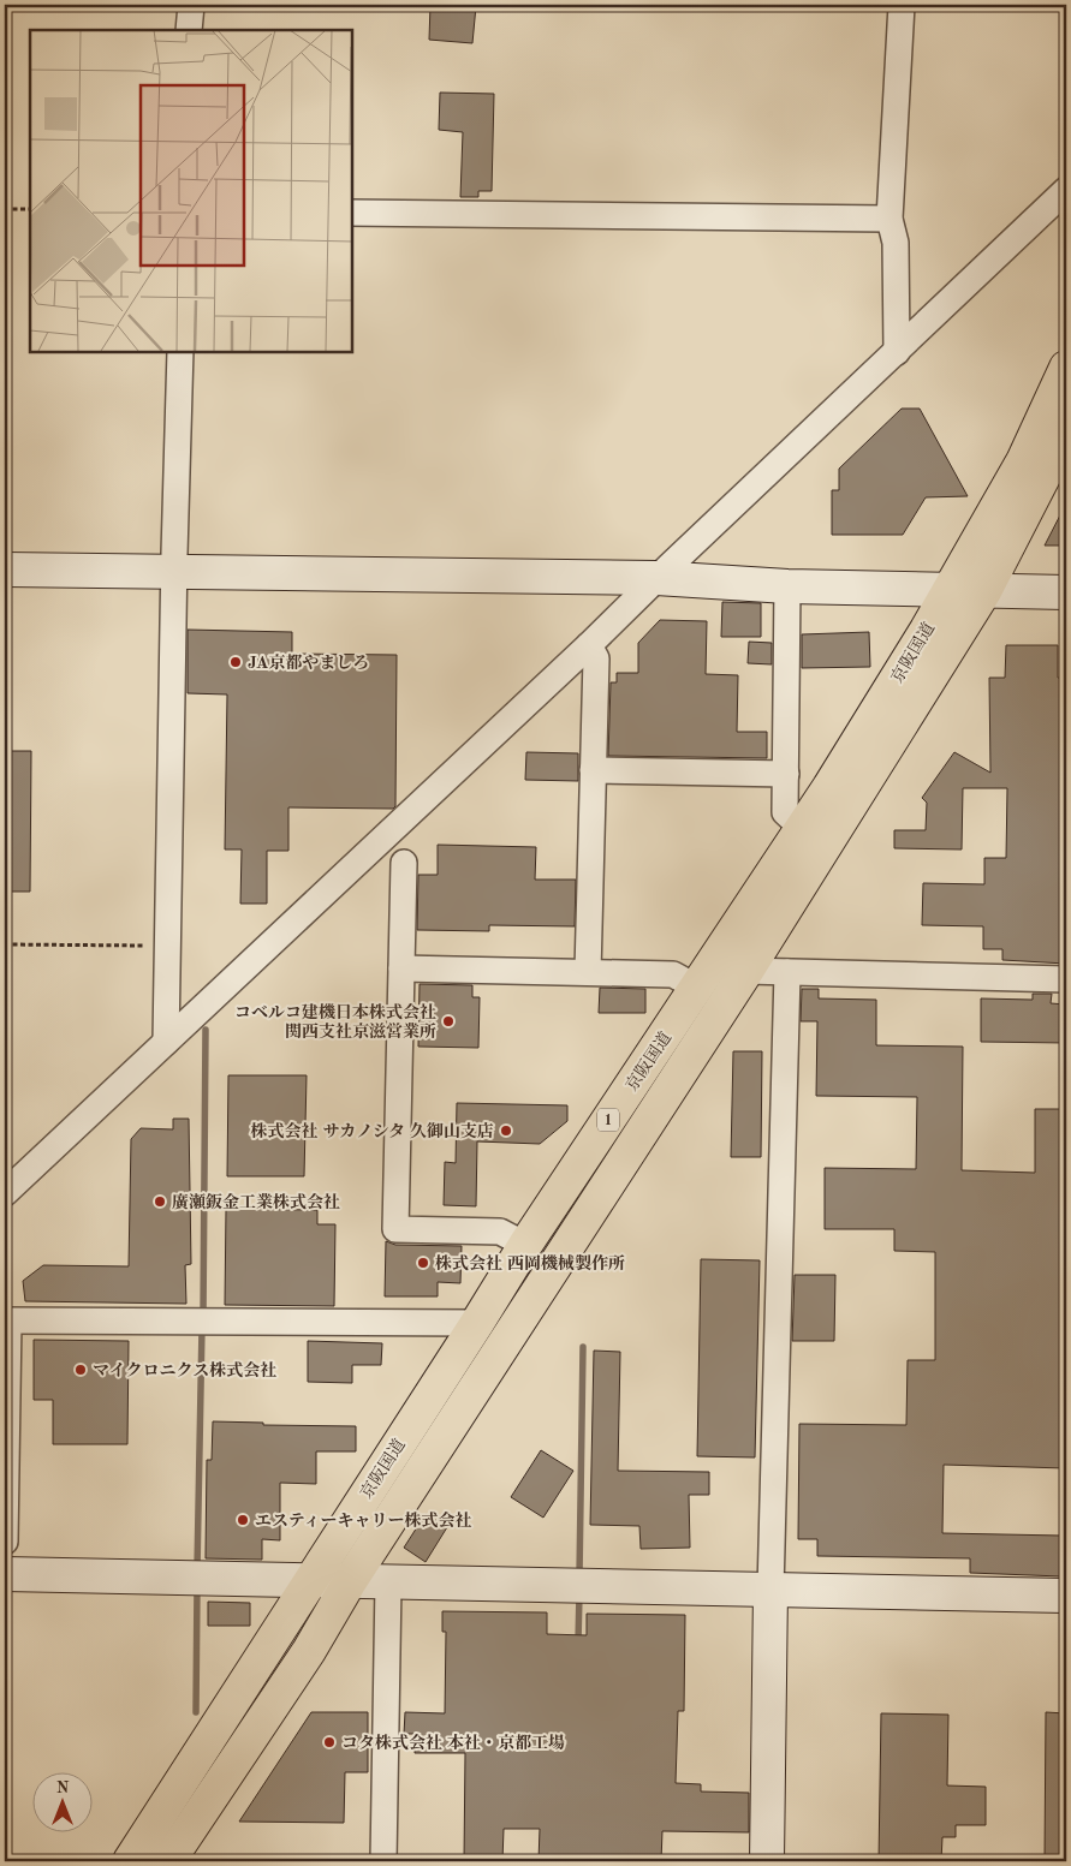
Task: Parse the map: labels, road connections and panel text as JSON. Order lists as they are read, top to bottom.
{
  "streets": {
    "highway": ["京阪国道", "1"]
  },
  "places": [
    "JA京都やましろ",
    "コベルコ建機日本株式会社 関西支社京滋営業所",
    "株式会社 サカノシタ 久御山支店",
    "廣瀬鈑金工業株式会社",
    "株式会社 西岡機械製作所",
    "マイクロニクス株式会社",
    "エスティーキャリー株式会社",
    "コタ株式会社 本社・京都工場"
  ],
  "north": "top"
}
